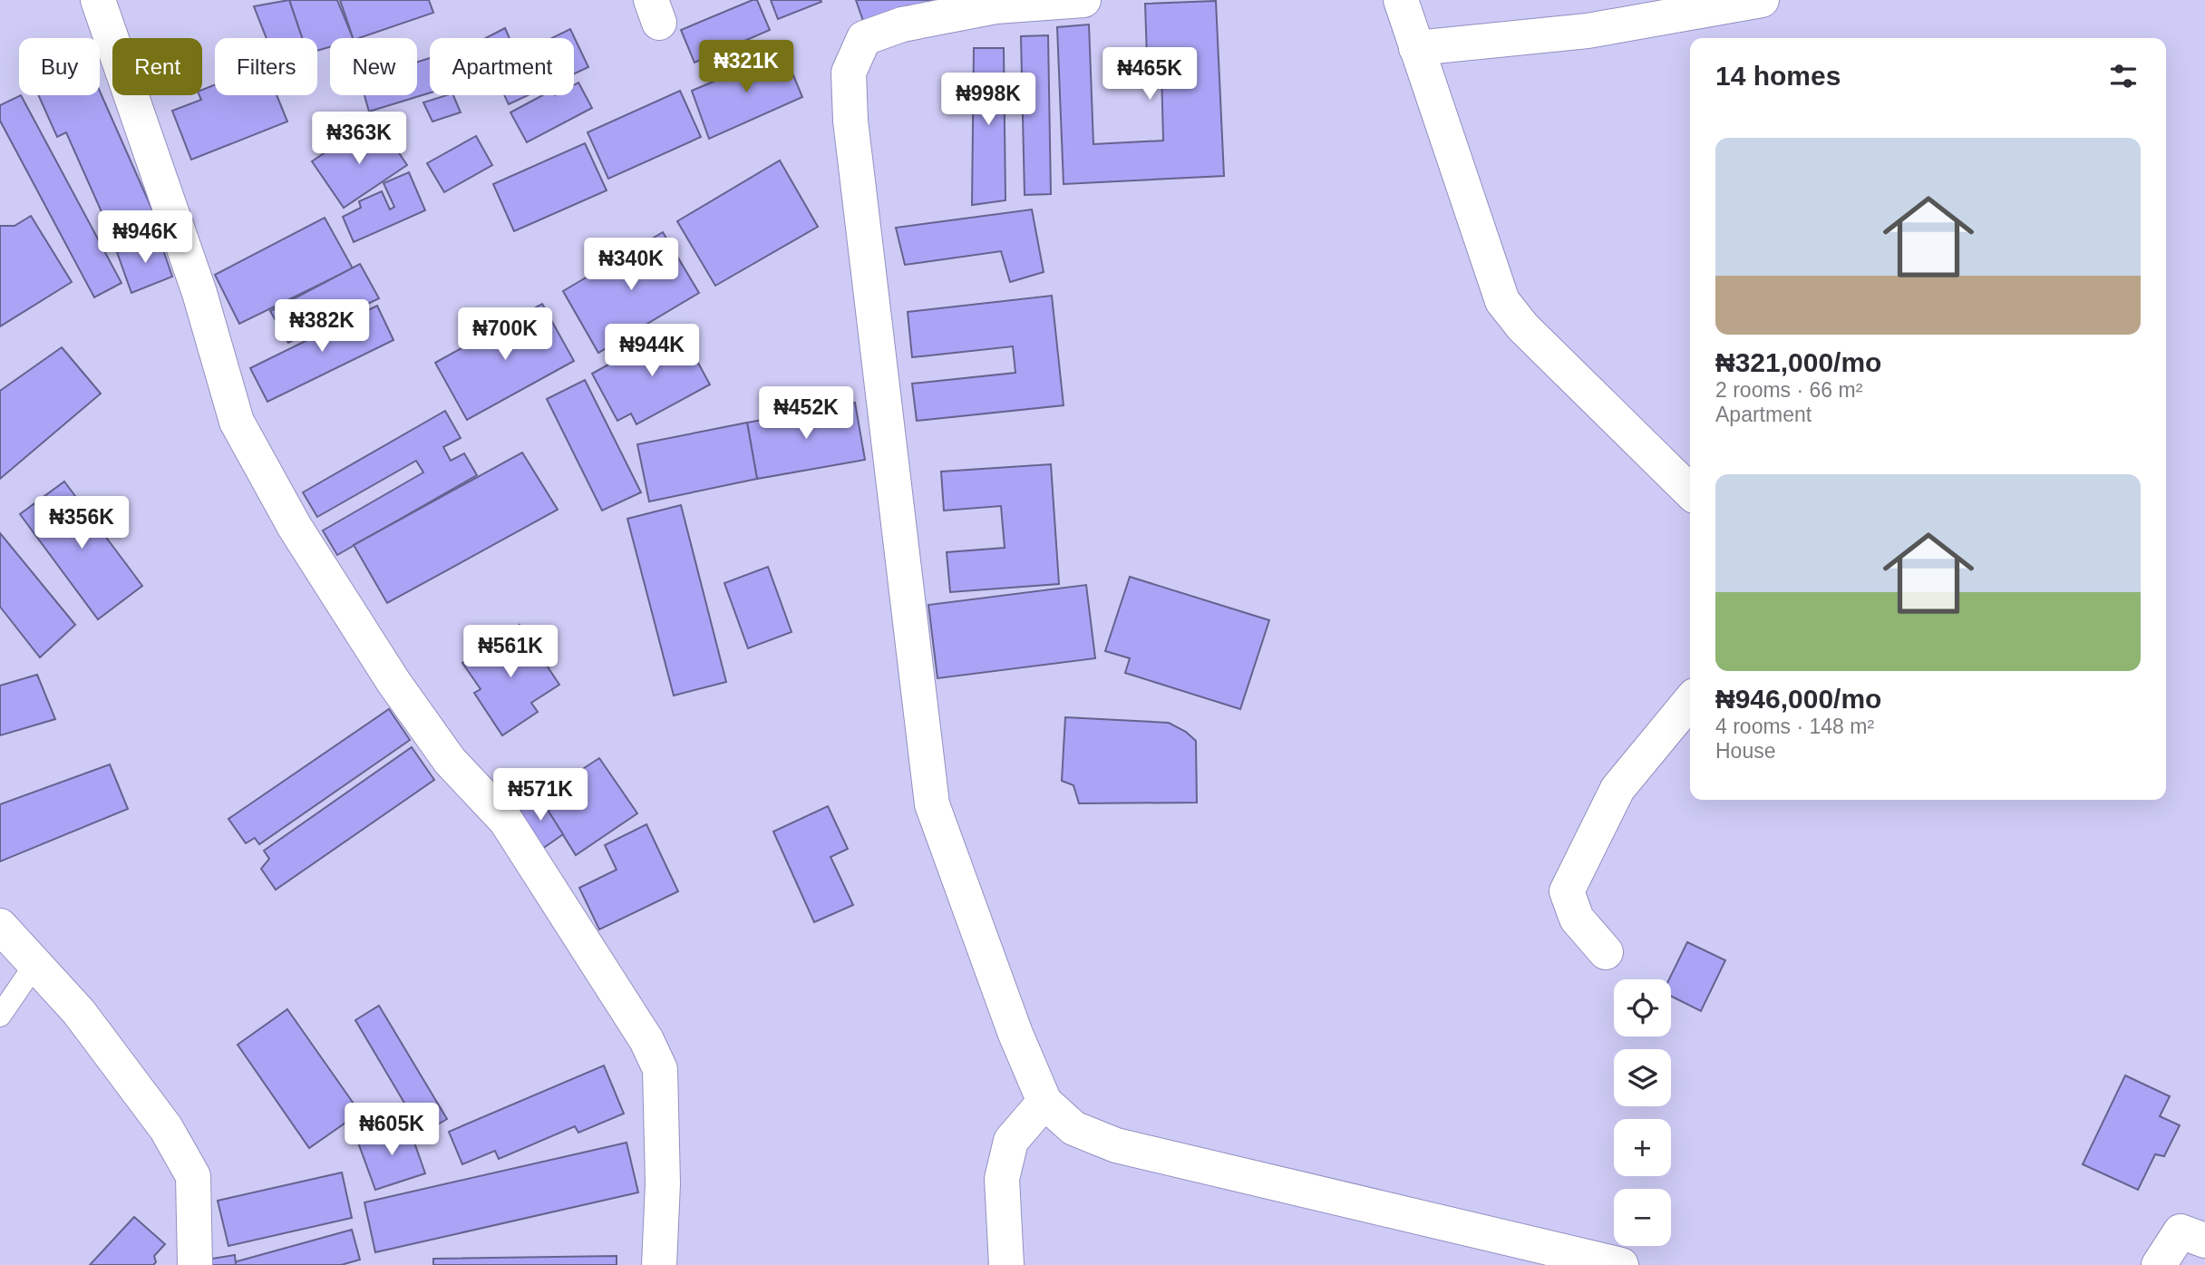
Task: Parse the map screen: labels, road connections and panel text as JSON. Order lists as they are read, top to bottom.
{
  "page": {
    "chip": [
      "Buy",
      "Rent",
      "Filters",
      "New",
      "Apartment"
    ],
    "heading": "14 homes",
    "price": [
      "₦321K",
      "₦465K",
      "₦998K",
      "₦363K",
      "₦946K",
      "₦340K",
      "₦382K",
      "₦700K",
      "₦944K",
      "₦452K",
      "₦356K",
      "₦561K",
      "₦571K",
      "₦605K"
    ],
    "list": [
      {
        "name": "₦321,000/mo",
        "note": "2 rooms · 66 m² · Apartment"
      },
      {
        "name": "₦946,000/mo",
        "note": "4 rooms · 148 m² · House"
      }
    ],
    "map_buttons": ["+", "−"]
  }
}
